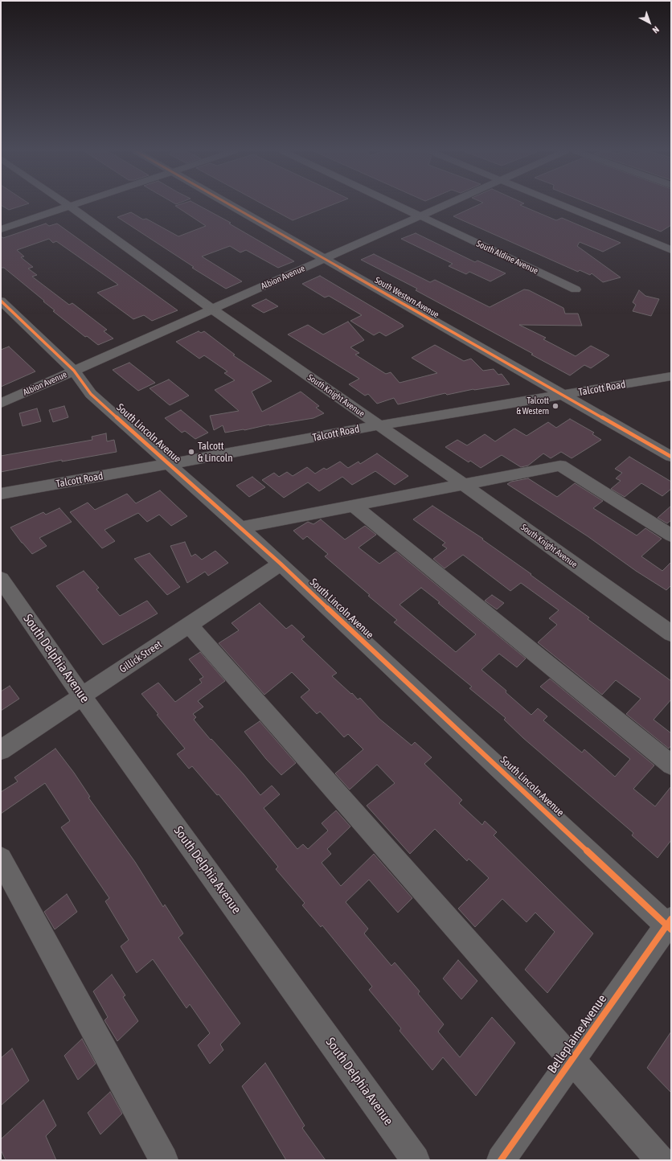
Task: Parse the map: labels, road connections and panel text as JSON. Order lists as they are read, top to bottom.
{
  "streets": {
    "street": [
      "South Aldine Avenue",
      "Albion Avenue",
      "South Western Avenue",
      "Talcott Road",
      "South Knight Avenue",
      "South Lincoln Avenue",
      "Gillick Street",
      "South Delphia Avenue",
      "Belleplaine Avenue"
    ]
  },
  "crossings": [
    ["South Aldine Avenue", "Albion Avenue"],
    ["Albion Avenue", "South Western Avenue"],
    ["Albion Avenue", "South Knight Avenue"],
    ["Albion Avenue", "South Lincoln Avenue"],
    ["South Western Avenue", "Talcott Road"],
    ["Talcott Road", "South Knight Avenue"],
    ["Talcott Road", "South Lincoln Avenue"],
    ["South Lincoln Avenue", "Gillick Street"],
    ["South Lincoln Avenue", "Belleplaine Avenue"],
    ["Gillick Street", "South Delphia Avenue"]
  ],
  "places": ["Talcott & Western", "Talcott & Lincoln"],
  "north": "bottom right"
}
